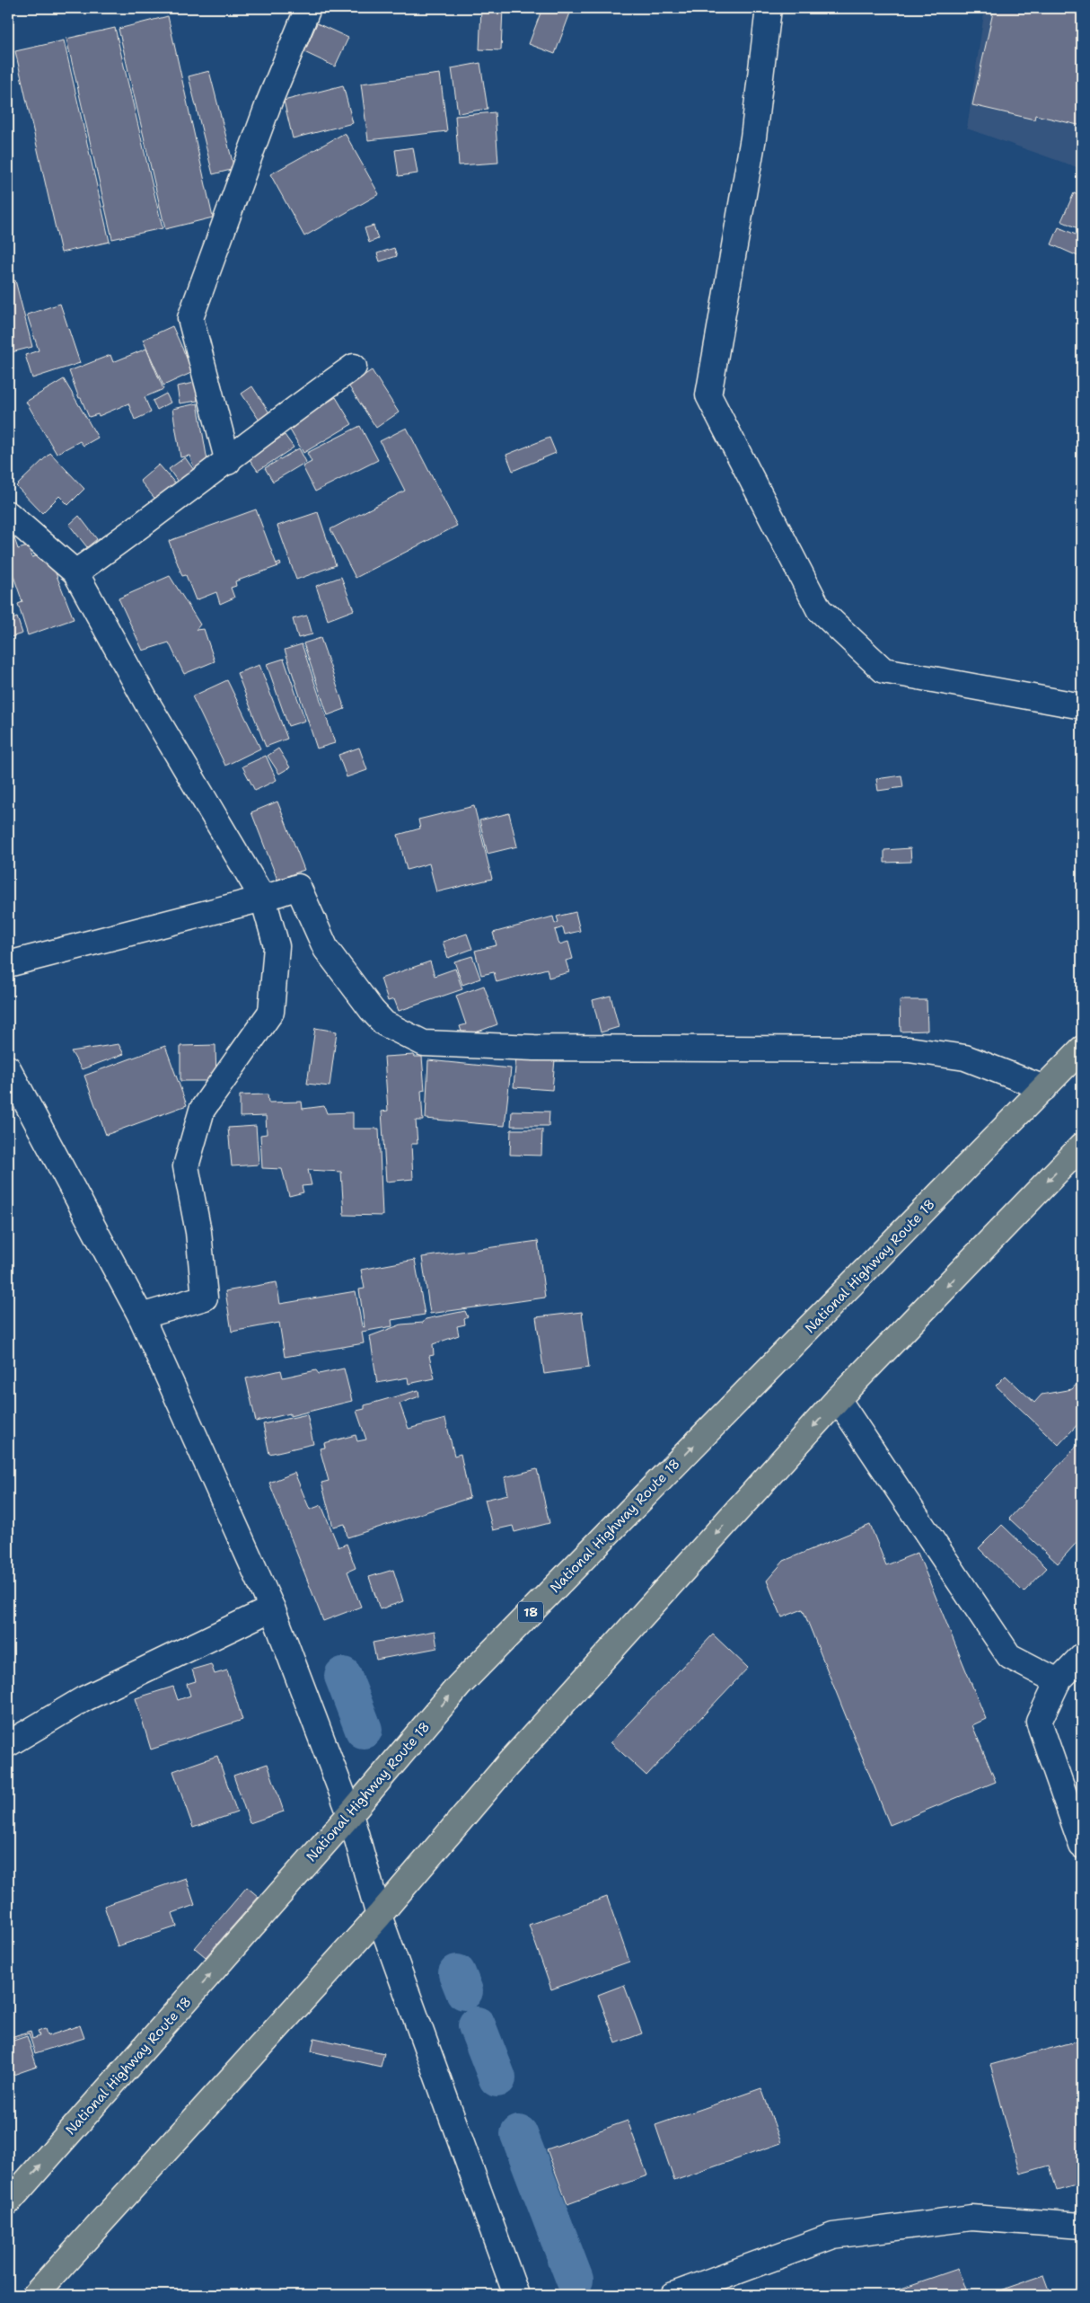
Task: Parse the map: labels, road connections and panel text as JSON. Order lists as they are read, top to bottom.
{
  "streets": {
    "highway": ["National Highway Route 18", "18"]
  }
}
